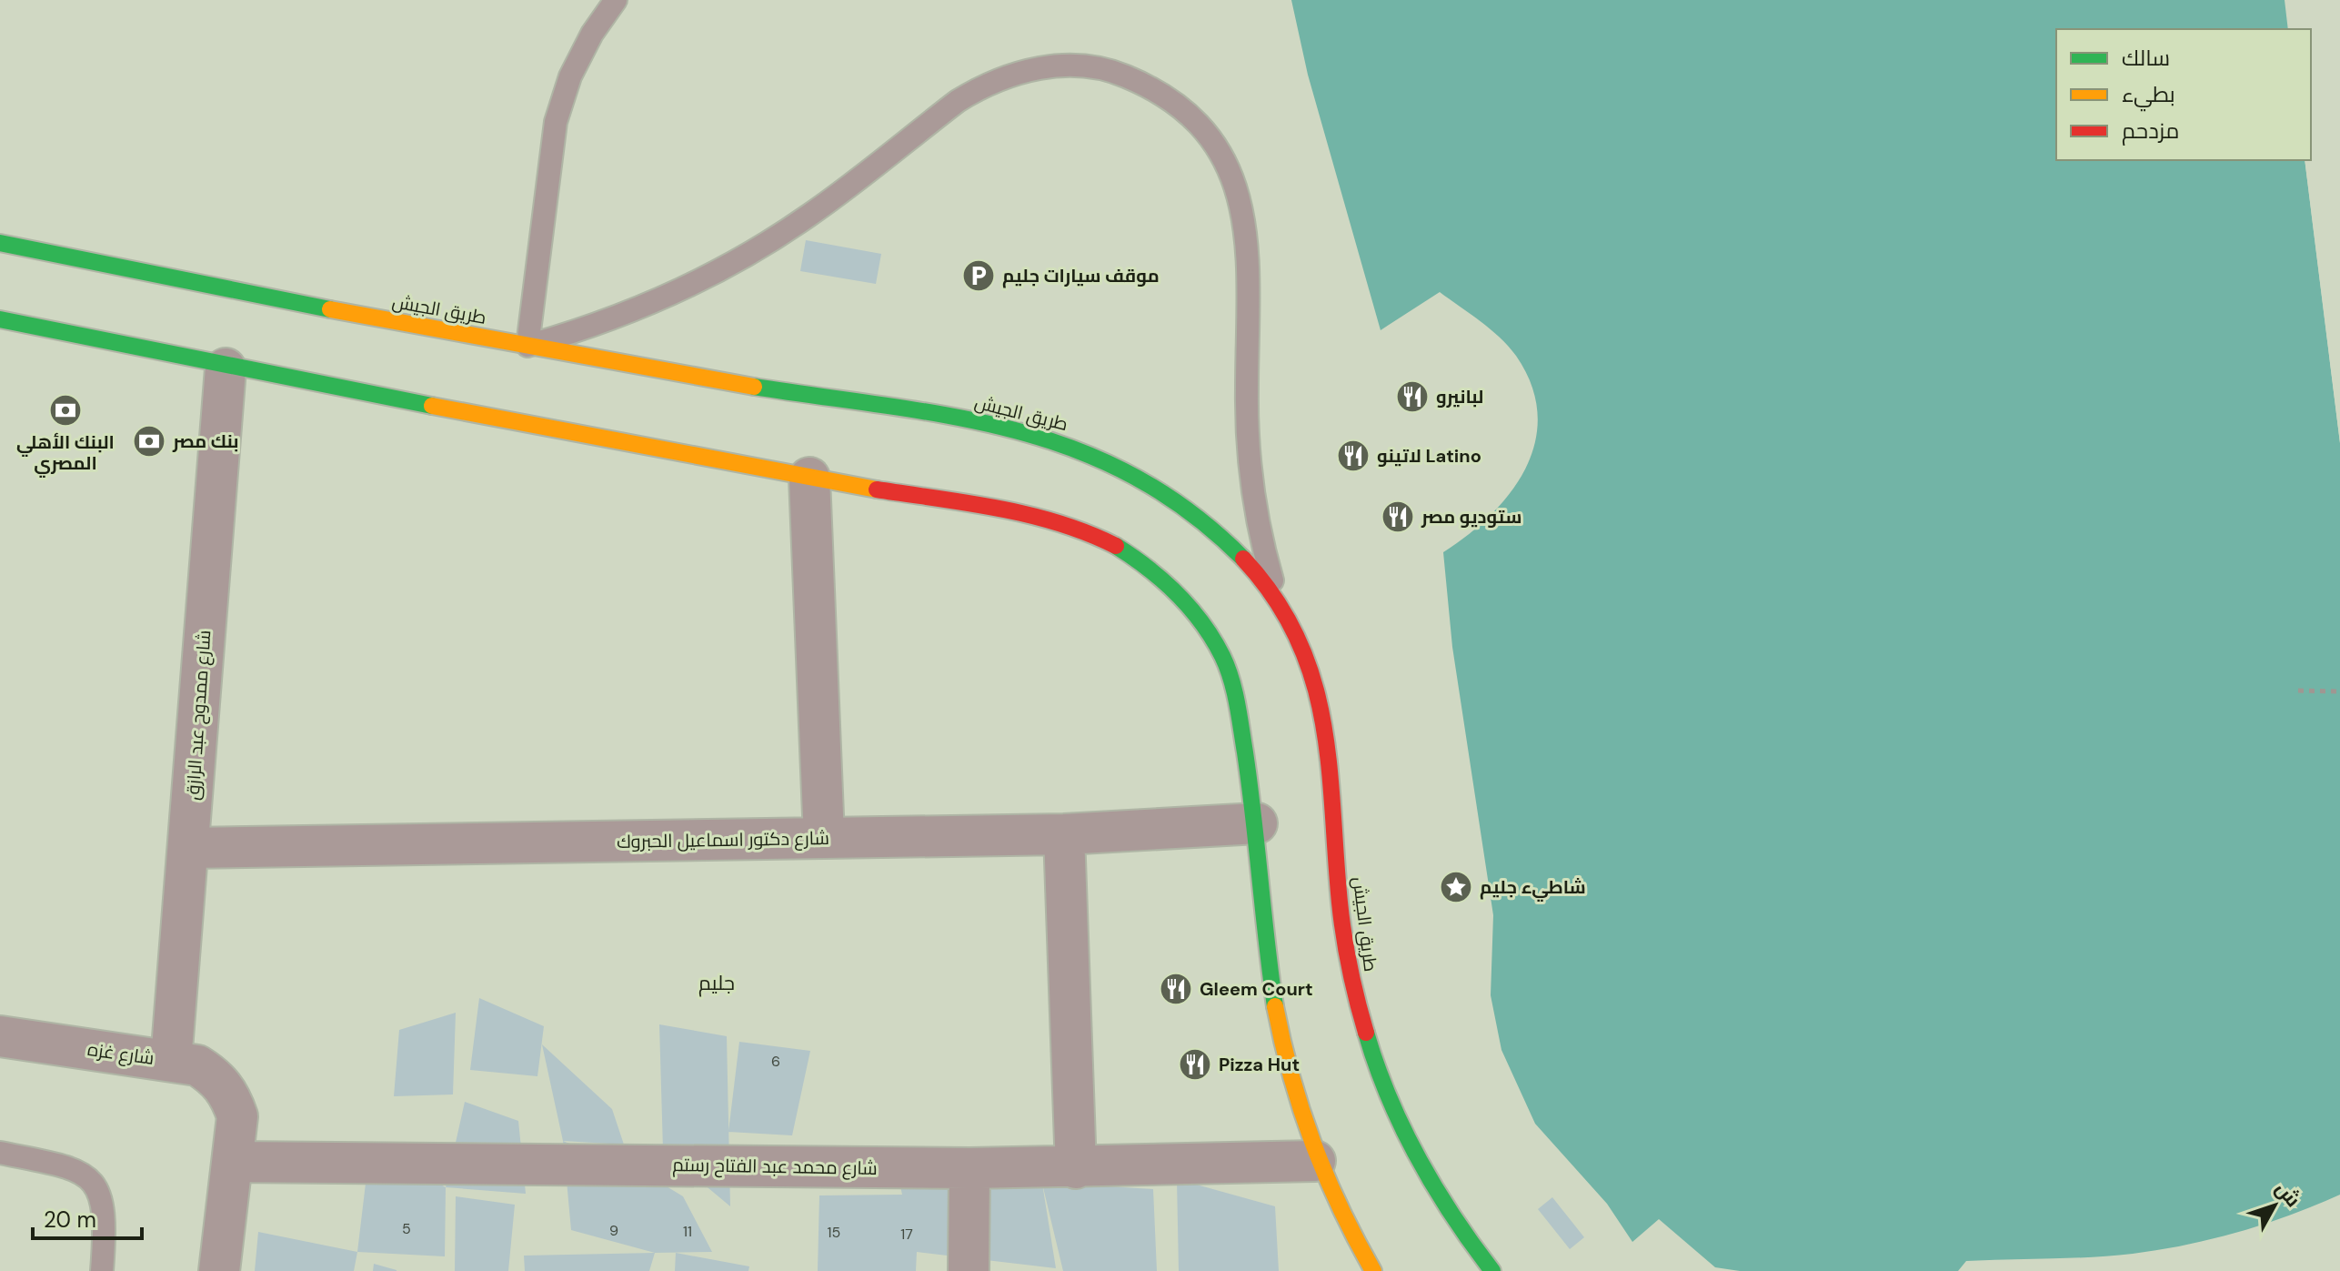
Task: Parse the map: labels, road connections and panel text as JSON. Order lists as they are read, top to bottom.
{
  "streets": {
    "highway": ["طريق الجيش"],
    "street": [
      "شارع ممدوح عبد الرازق",
      "شارع دكتور اسماعيل الحبروك",
      "شارع غزه",
      "شارع محمد عبد الفتاح رستم"
    ]
  },
  "crossings": [
    ["شارع ممدوح عبد الرازق", "شارع دكتور اسماعيل الحبروك"],
    ["شارع ممدوح عبد الرازق", "شارع غزه"],
    ["شارع غزه", "شارع محمد عبد الفتاح رستم"]
  ],
  "districts": ["جليم"],
  "places": {
    "parking": ["موقف سيارات جليم"],
    "restaurant": [
      "لبانيرو",
      "لاتينو Latino",
      "ستوديو مصر",
      "Gleem Court",
      "Pizza Hut"
    ],
    "bank": ["البنك الأهلي المصري", "بنك مصر"],
    "place": ["شاطيء جليم"]
  },
  "house_numbers": [
    "6",
    "5",
    "9",
    "11",
    "15",
    "17"
  ],
  "legend": ["سالك", "بطيء", "مزدحم"],
  "scale_bar": "20 m",
  "north": "top right"
}
